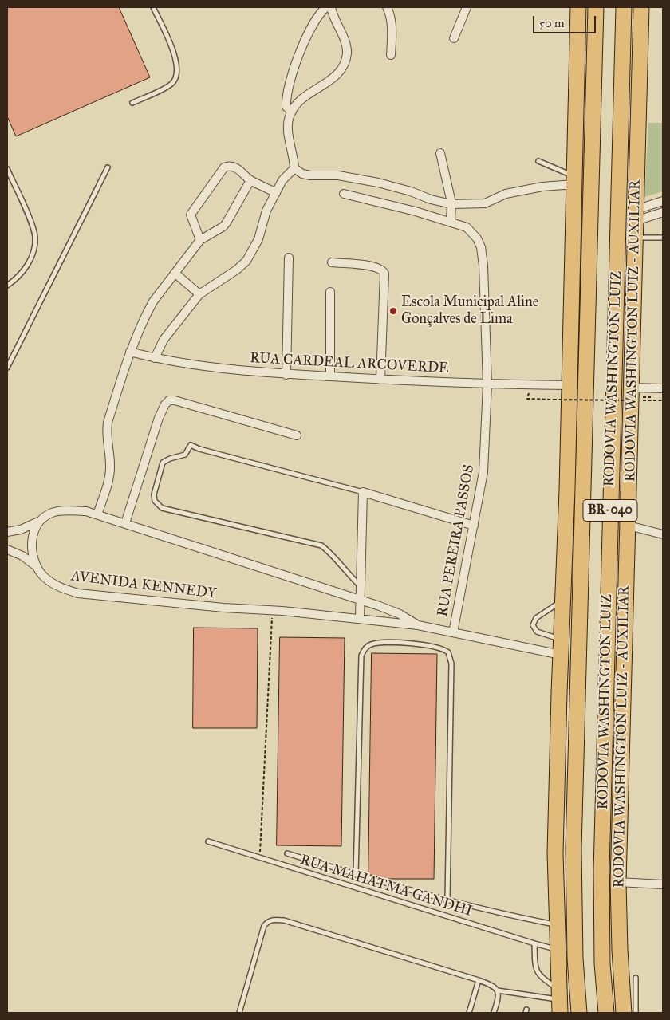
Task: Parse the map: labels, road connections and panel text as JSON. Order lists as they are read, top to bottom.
{
  "streets": {
    "highway": ["RODOVIA WASHINGTON LUIZ - AUXILIAR", "RODOVIA WASHINGTON LUIZ", "BR-040"],
    "street": ["RUA CARDEAL ARCOVERDE", "RUA PEREIRA PASSOS", "AVENIDA KENNEDY"],
    "lane": ["RUA MAHATMA GANDHI"]
  },
  "crossings": [
    ["RUA CARDEAL ARCOVERDE", "RUA PEREIRA PASSOS"],
    ["RUA PEREIRA PASSOS", "AVENIDA KENNEDY"]
  ],
  "places": ["Escola Municipal Aline Gonçalves de Lima"],
  "scale_bar": "50 m"
}
